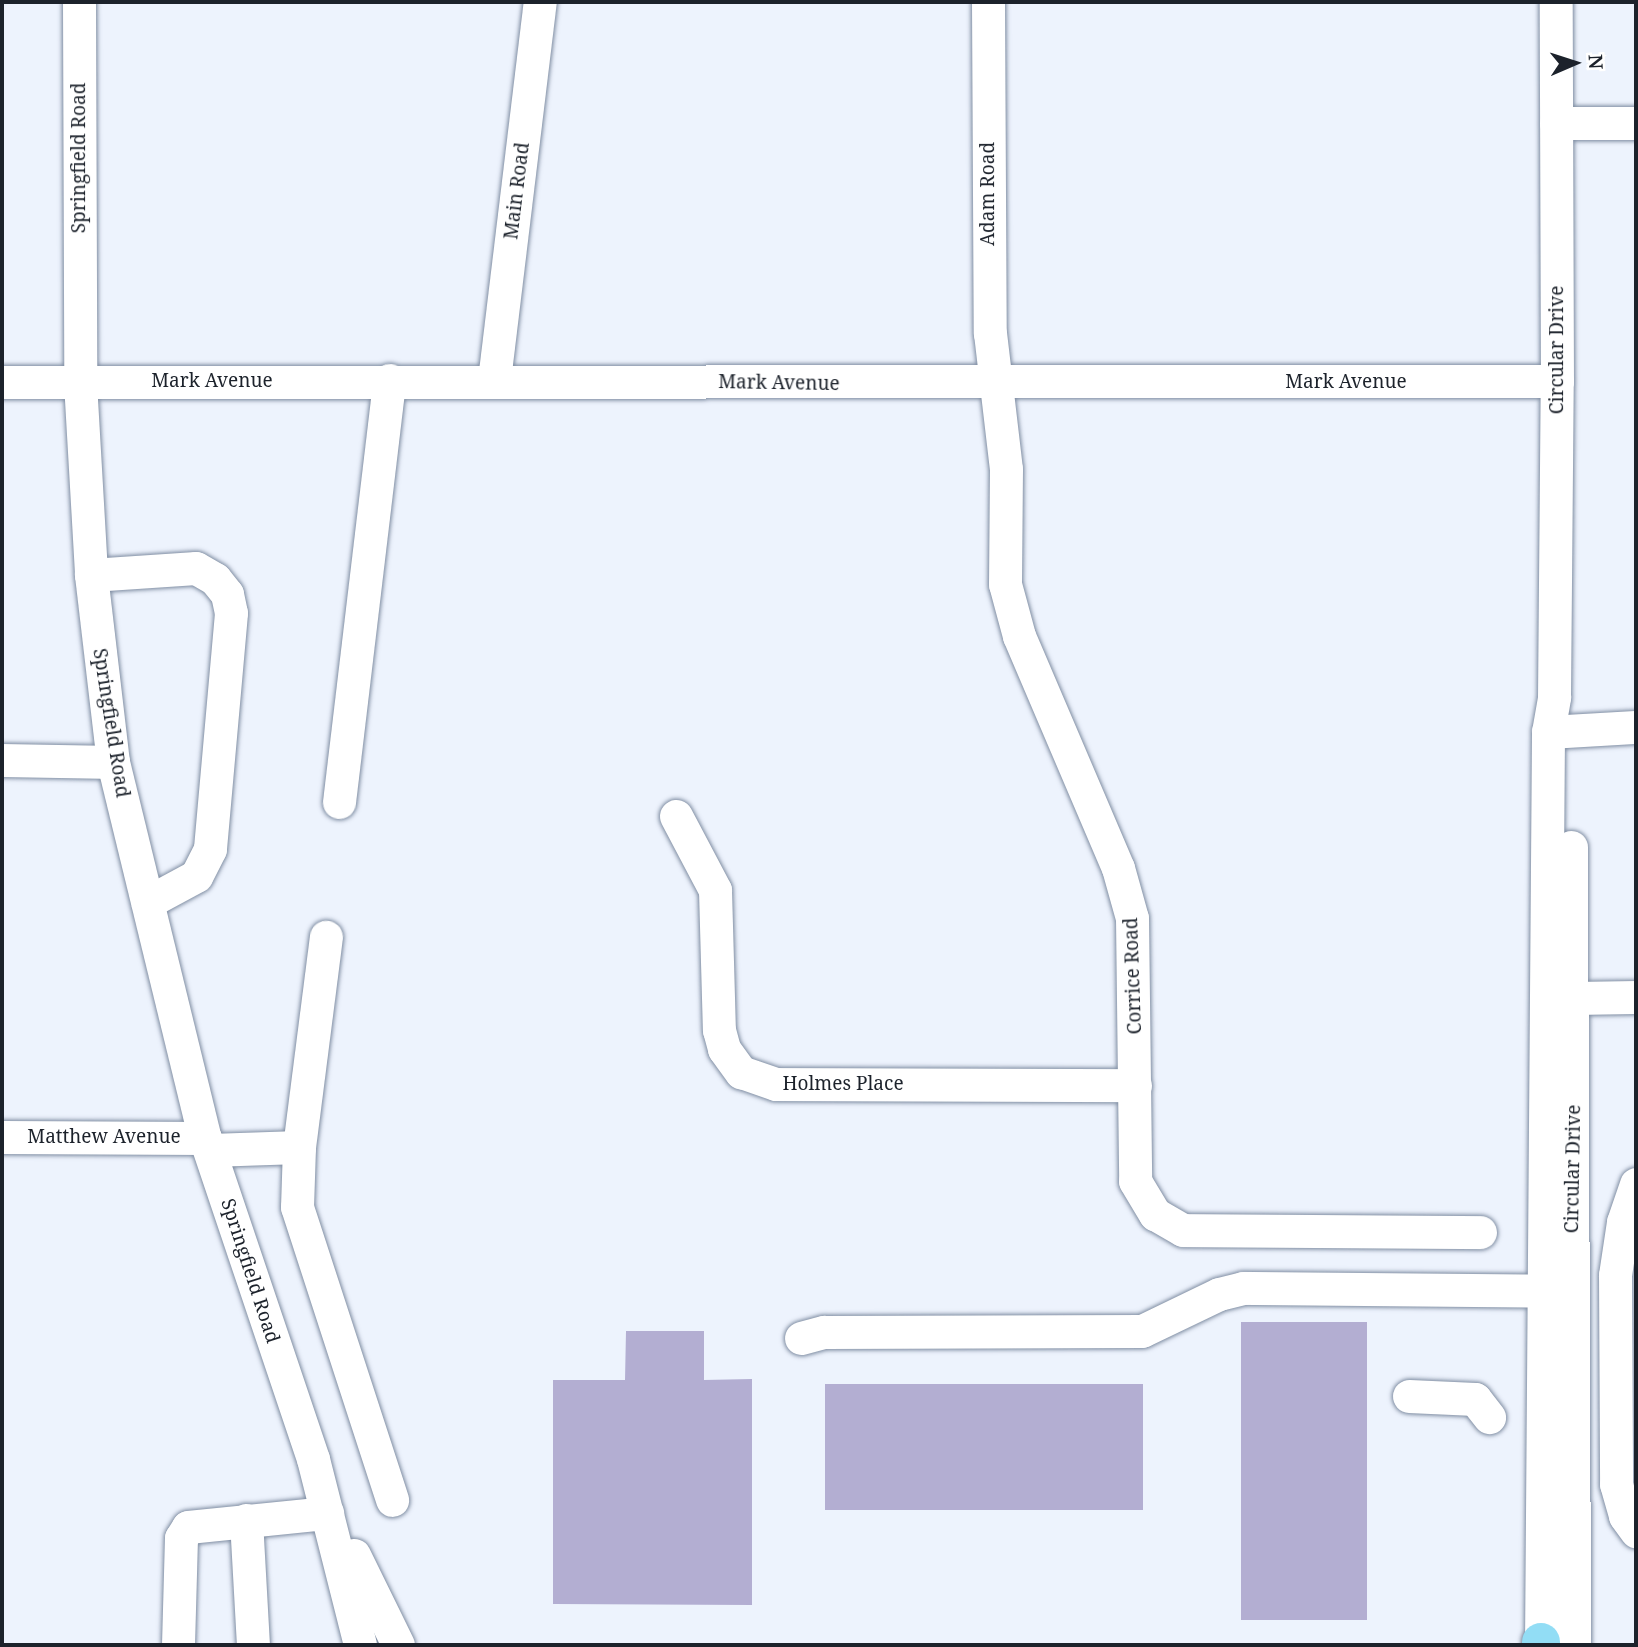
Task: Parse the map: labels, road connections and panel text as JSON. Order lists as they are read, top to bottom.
{
  "streets": {
    "street": [
      "Springfield Road",
      "Main Road",
      "Adam Road",
      "Circular Drive",
      "Mark Avenue",
      "Corrice Road",
      "Holmes Place",
      "Matthew Avenue"
    ]
  },
  "crossings": [
    ["Springfield Road", "Mark Avenue"],
    ["Springfield Road", "Matthew Avenue"],
    ["Main Road", "Mark Avenue"],
    ["Adam Road", "Mark Avenue"],
    ["Adam Road", "Corrice Road"],
    ["Circular Drive", "Mark Avenue"],
    ["Mark Avenue", "Corrice Road"],
    ["Corrice Road", "Holmes Place"]
  ],
  "north": "right"
}
